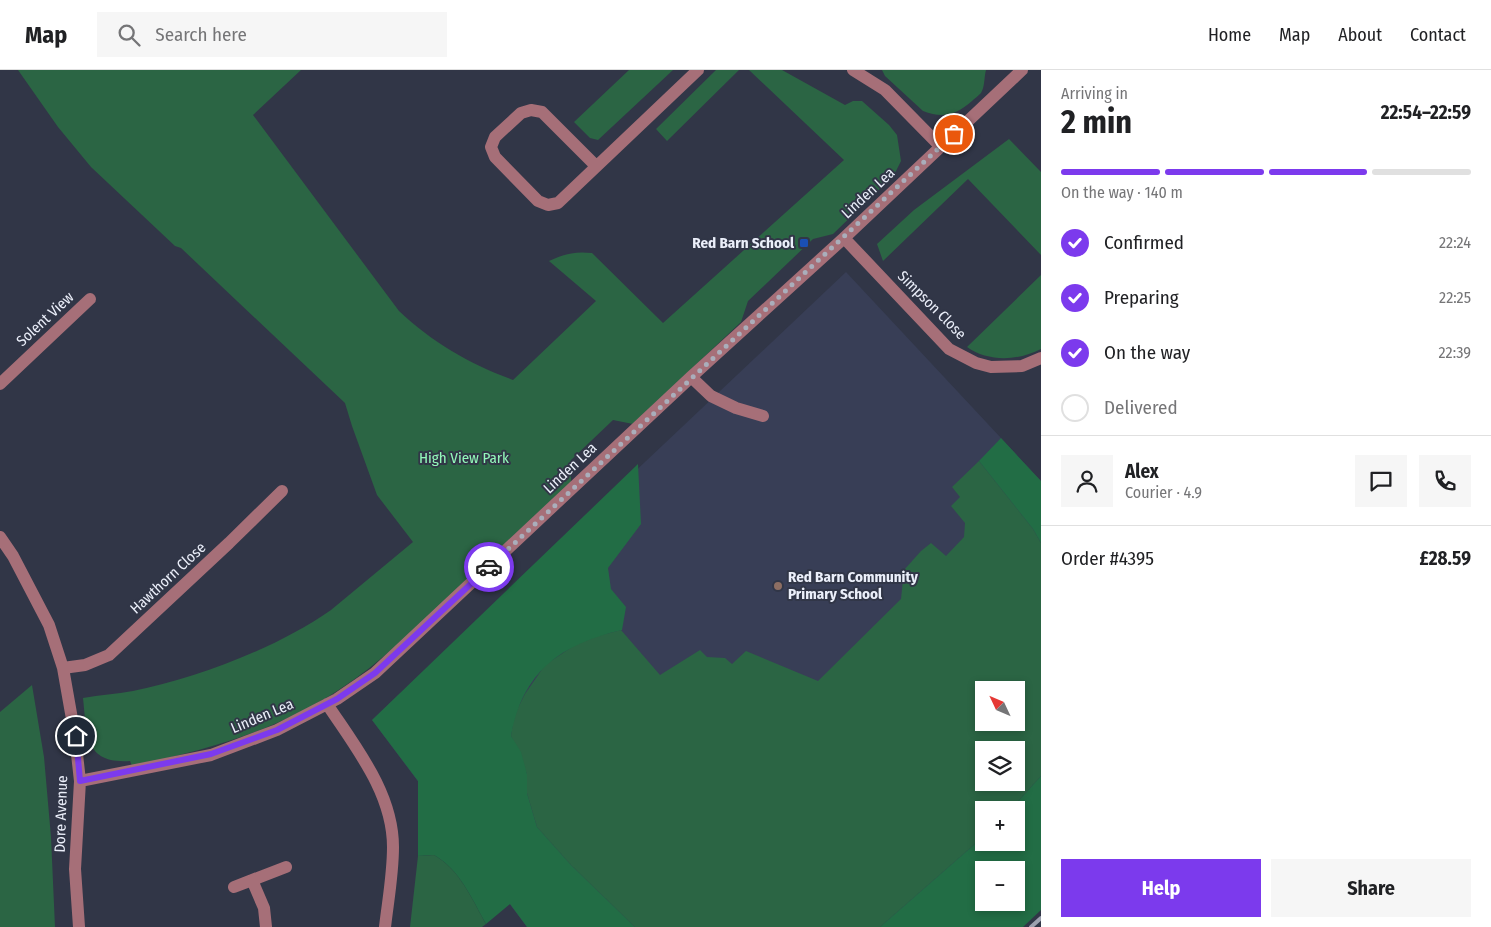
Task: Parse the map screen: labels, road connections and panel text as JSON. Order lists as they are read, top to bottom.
{
  "streets": {
    "street": [
      "Linden Lea",
      "Simpson Close",
      "Solent View",
      "Hawthorn Close",
      "Dore Avenue"
    ]
  },
  "crossings": [
    ["Linden Lea", "Simpson Close"],
    ["Linden Lea", "Dore Avenue"],
    ["Hawthorn Close", "Dore Avenue"]
  ],
  "parks": ["High View Park"],
  "places": {
    "transit": ["Red Barn School"],
    "other": ["Red Barn Community Primary School"]
  },
  "north": "top left",
  "page": {
    "header": "Map",
    "search": "Search here",
    "nav": [
      "Home",
      "Map",
      "About",
      "Contact"
    ],
    "heading": ["2 min", "Arriving in", "22:54–22:59"],
    "panel": [
      "Alex",
      "Courier · 4.9",
      "Order #4395",
      "£28.59"
    ],
    "bar": "On the way · 140 m",
    "list": [
      ["Confirmed", "22:24"],
      ["Preparing", "22:25"],
      ["On the way", "22:39"],
      "Delivered"
    ],
    "map_buttons": ["+", "−"],
    "buttons": ["Help", "Share"]
  }
}
